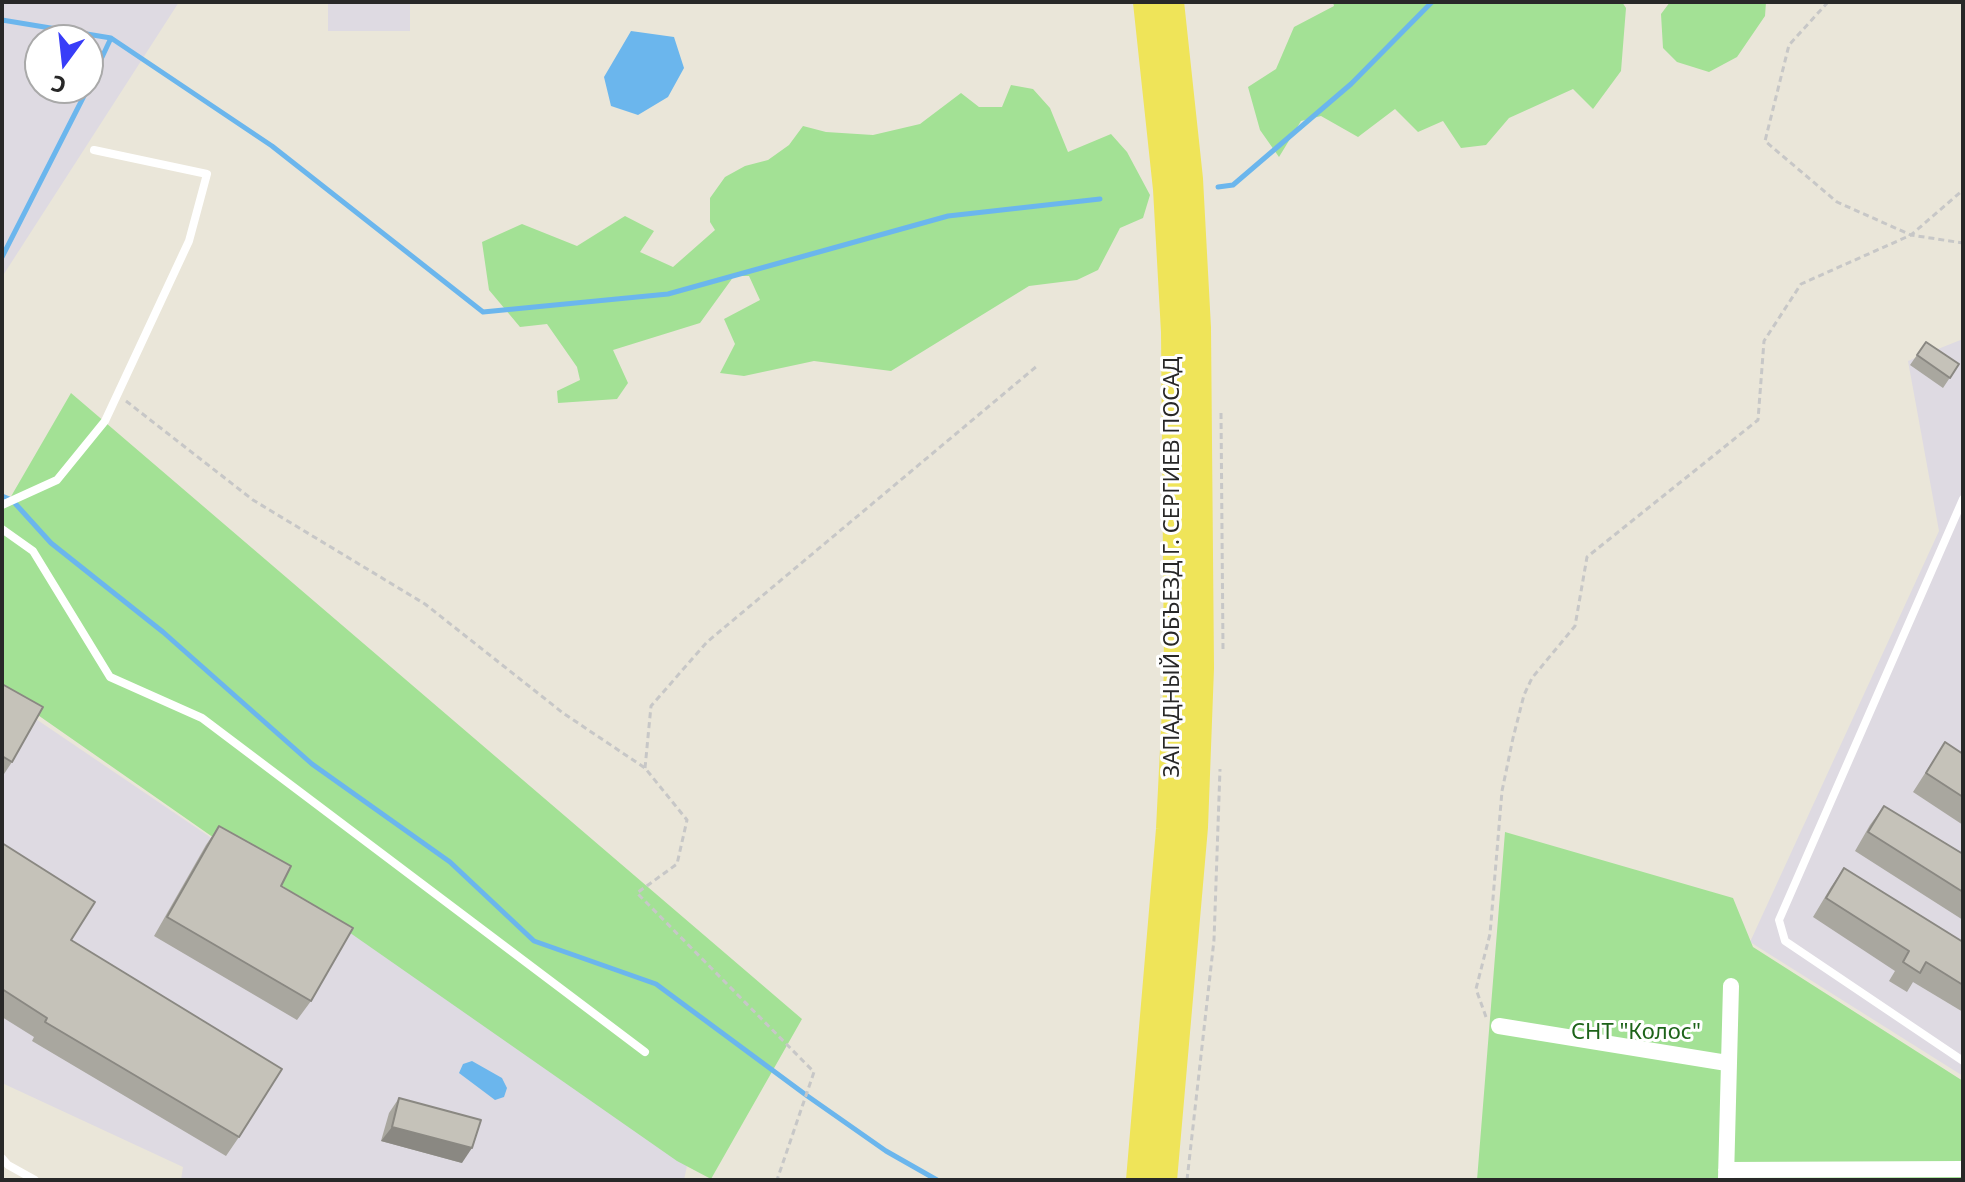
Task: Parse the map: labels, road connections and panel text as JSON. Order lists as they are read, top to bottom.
{
  "streets": {
    "main road": ["ЗАПАДНЫЙ ОБЪЕЗД Г. СЕРГИЕВ ПОСАД"]
  },
  "parks": ["СНТ \"Колос\""],
  "north": "bottom"
}
